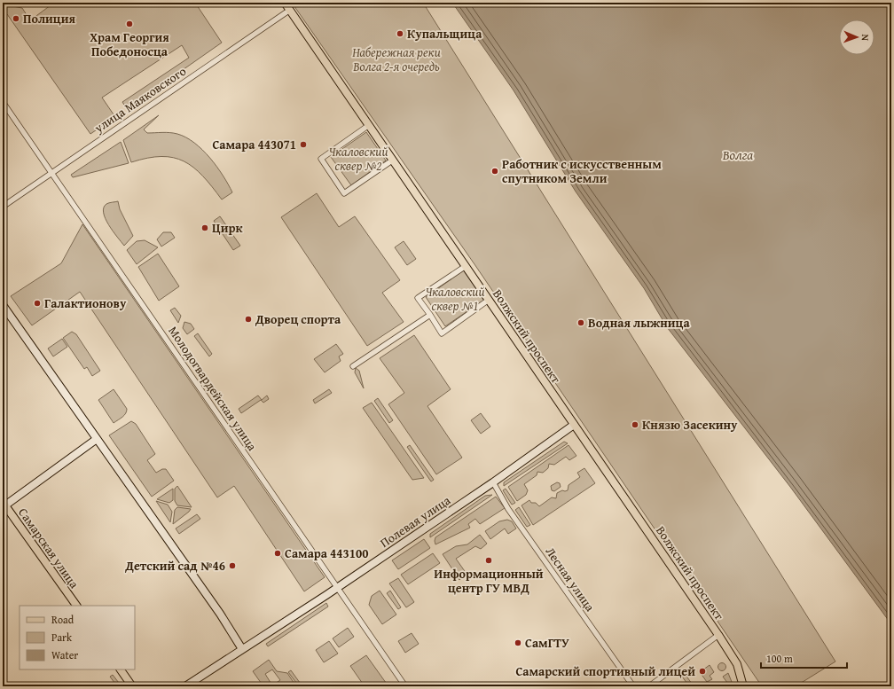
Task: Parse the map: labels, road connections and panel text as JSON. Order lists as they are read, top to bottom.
{
  "streets": {
    "main road": ["Волжский проспект", "Самарская улица"],
    "street": [
      "улица Маяковского",
      "Молодогвардейская улица",
      "Полевая улица",
      "Лесная улица"
    ]
  },
  "crossings": [
    ["улица Маяковского", "Волжский проспект"],
    ["улица Маяковского", "Молодогвардейская улица"],
    ["Волжский проспект", "Полевая улица"],
    ["Молодогвардейская улица", "Полевая улица"],
    ["Полевая улица", "Лесная улица"]
  ],
  "water": ["Волга"],
  "parks": ["Набережная реки Волга 2-я очередь", "Чкаловский сквер №2", "Чкаловский сквер №1"],
  "places": [
    "Полиция",
    "Храм Георгия Победоносца",
    "Купальщица",
    "Самара 443071",
    "Работник с искусственным спутником Земли",
    "Цирк",
    "Галактионову",
    "Дворец спорта",
    "Водная лыжница",
    "Князю Засекину",
    "Самара 443100",
    "Информационный центр ГУ МВД",
    "Детский сад №46",
    "СамГТУ",
    "Самарский спортивный лицей"
  ],
  "legend": ["Road", "Park", "Water"],
  "scale_bar": "100 m",
  "north": "right"
}
